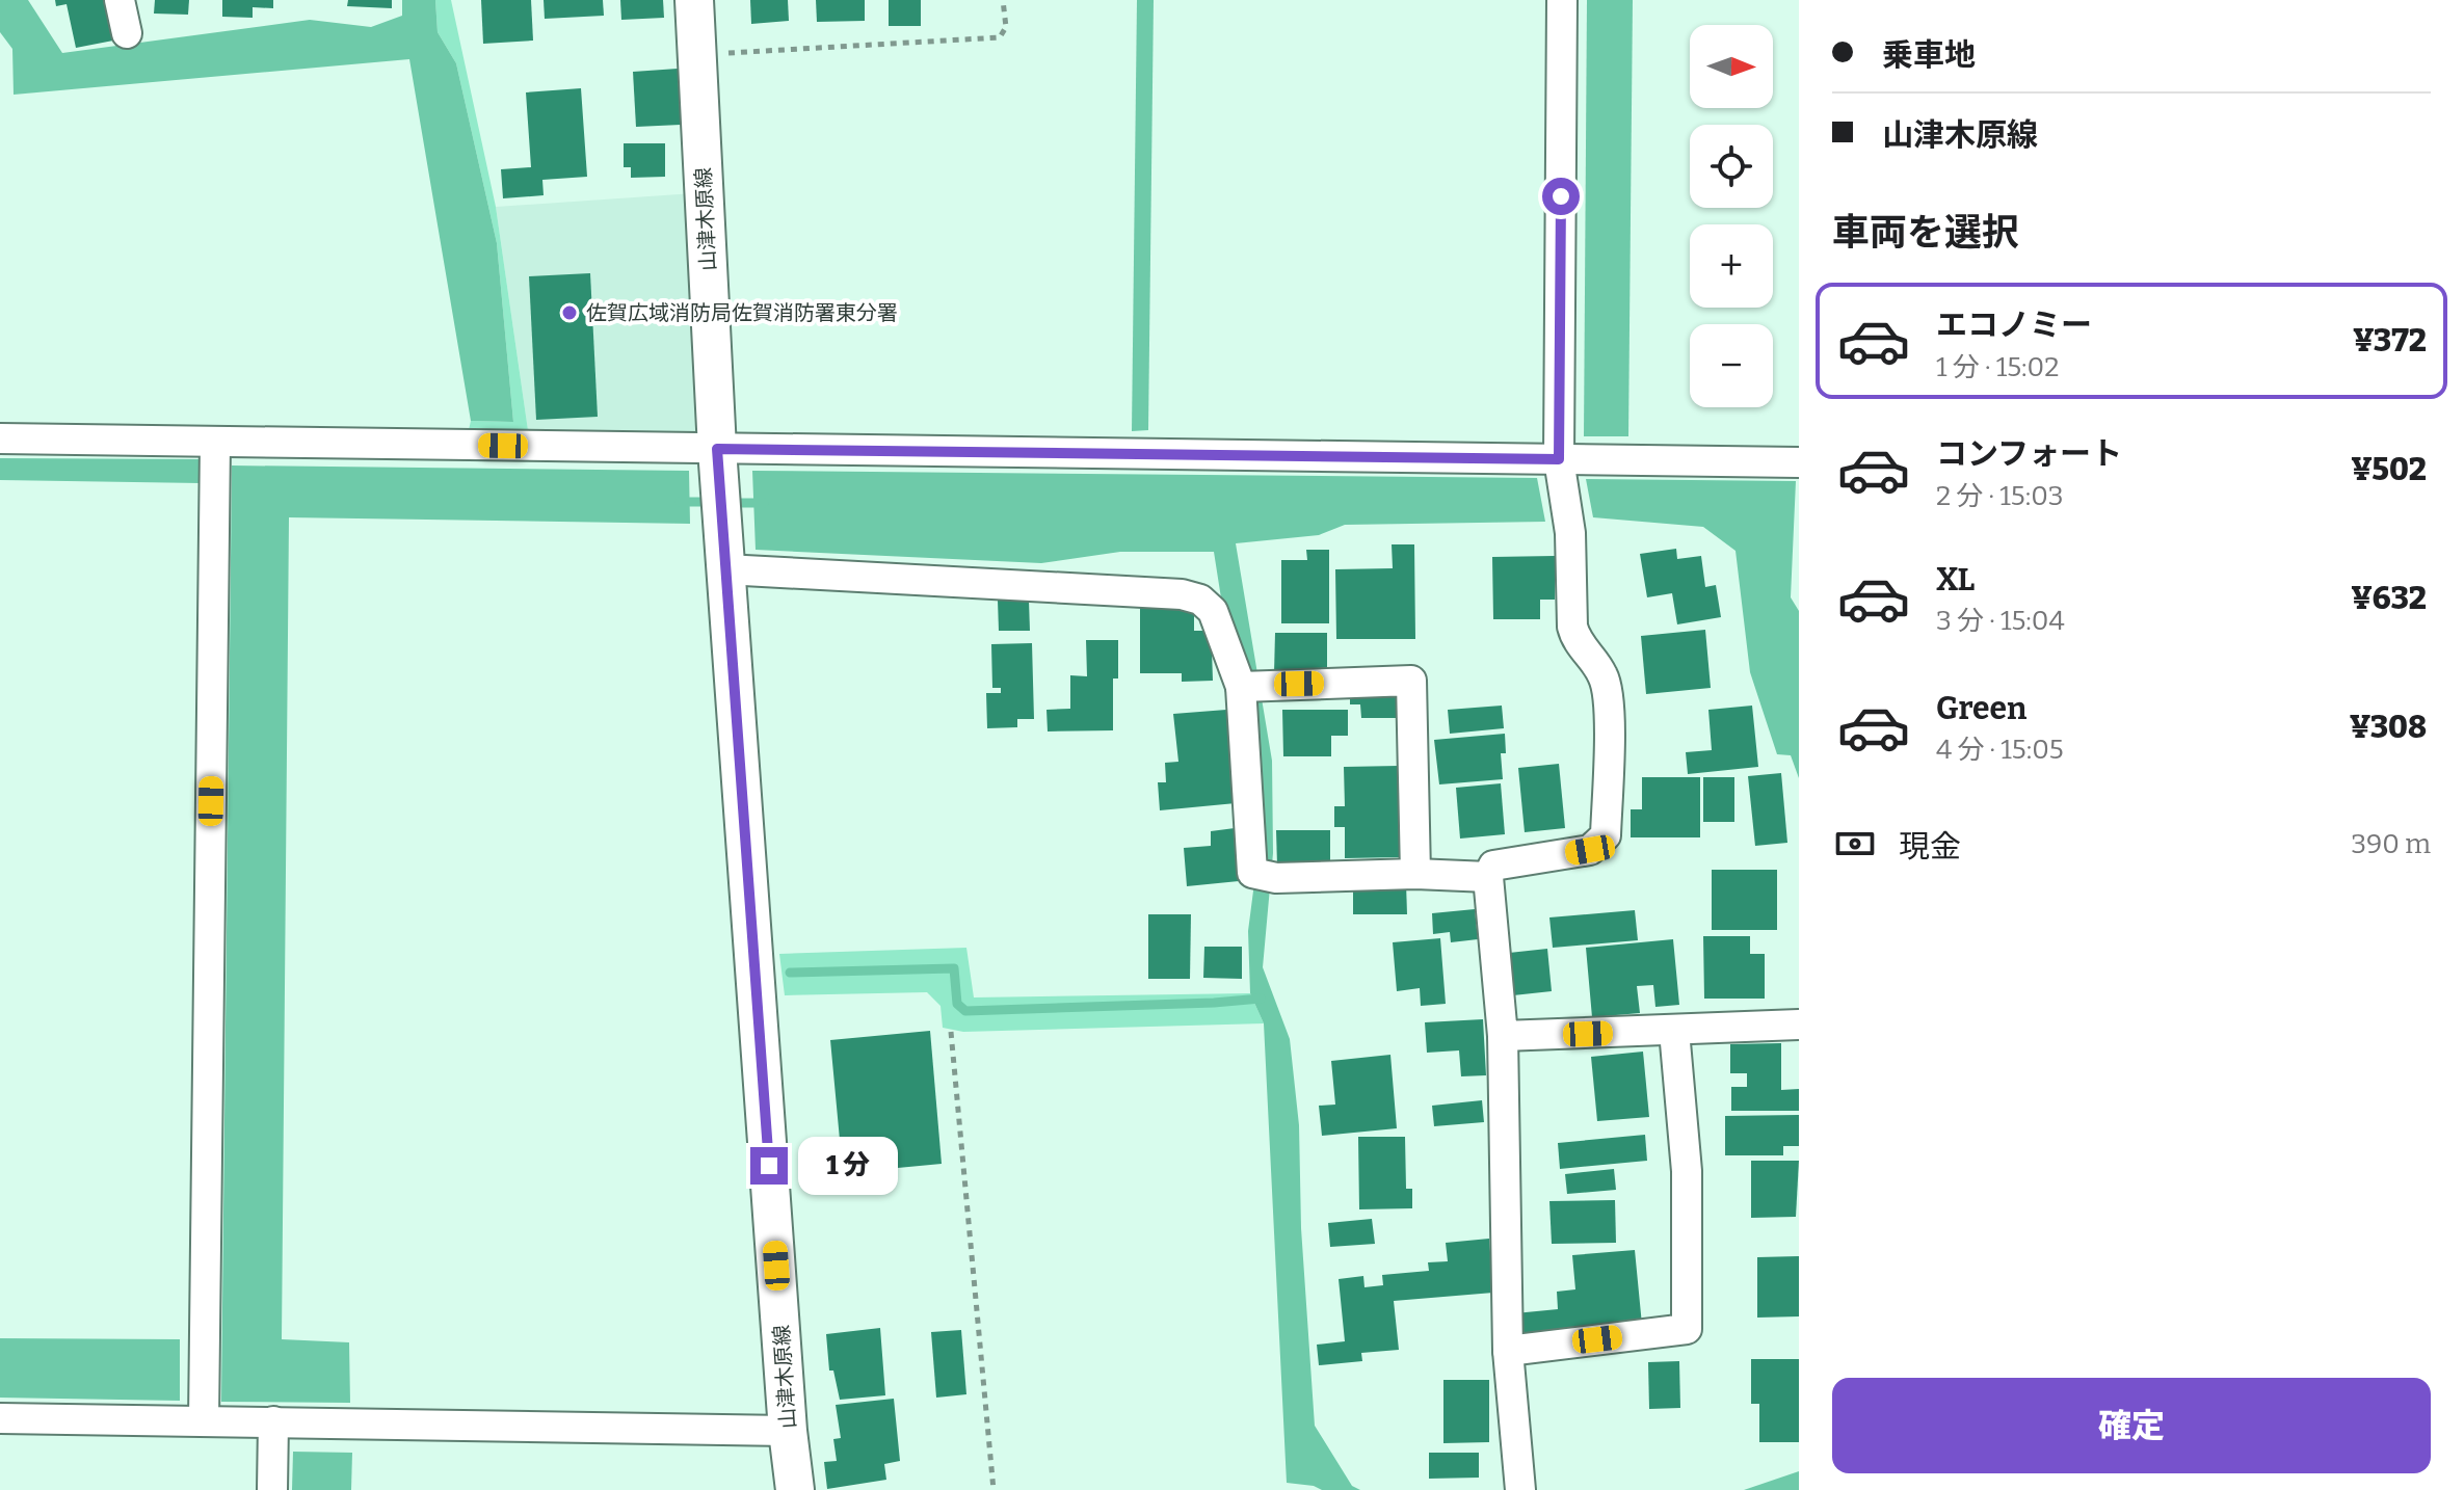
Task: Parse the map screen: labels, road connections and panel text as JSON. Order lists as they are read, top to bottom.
{
  "streets": {
    "street": ["山津木原線"]
  },
  "places": ["佐賀広域消防局佐賀消防署東分署"],
  "north": "right",
  "page": {
    "banner": ["乗車地", "山津木原線"],
    "map_buttons": ["+", "−"],
    "heading": "車両を選択",
    "list": [
      {
        "name": "エコノミー",
        "note": "1 分 · 15:02",
        "value": "¥372"
      },
      {
        "name": "コンフォート",
        "note": "2 分 · 15:03",
        "value": "¥502"
      },
      {
        "name": "XL",
        "note": "3 分 · 15:04",
        "value": "¥632"
      },
      {
        "name": "Green",
        "note": "4 分 · 15:05",
        "value": "¥308"
      }
    ],
    "pay": ["現金", "390 m"],
    "bubble": "1 分",
    "buttons": "確定"
  }
}
